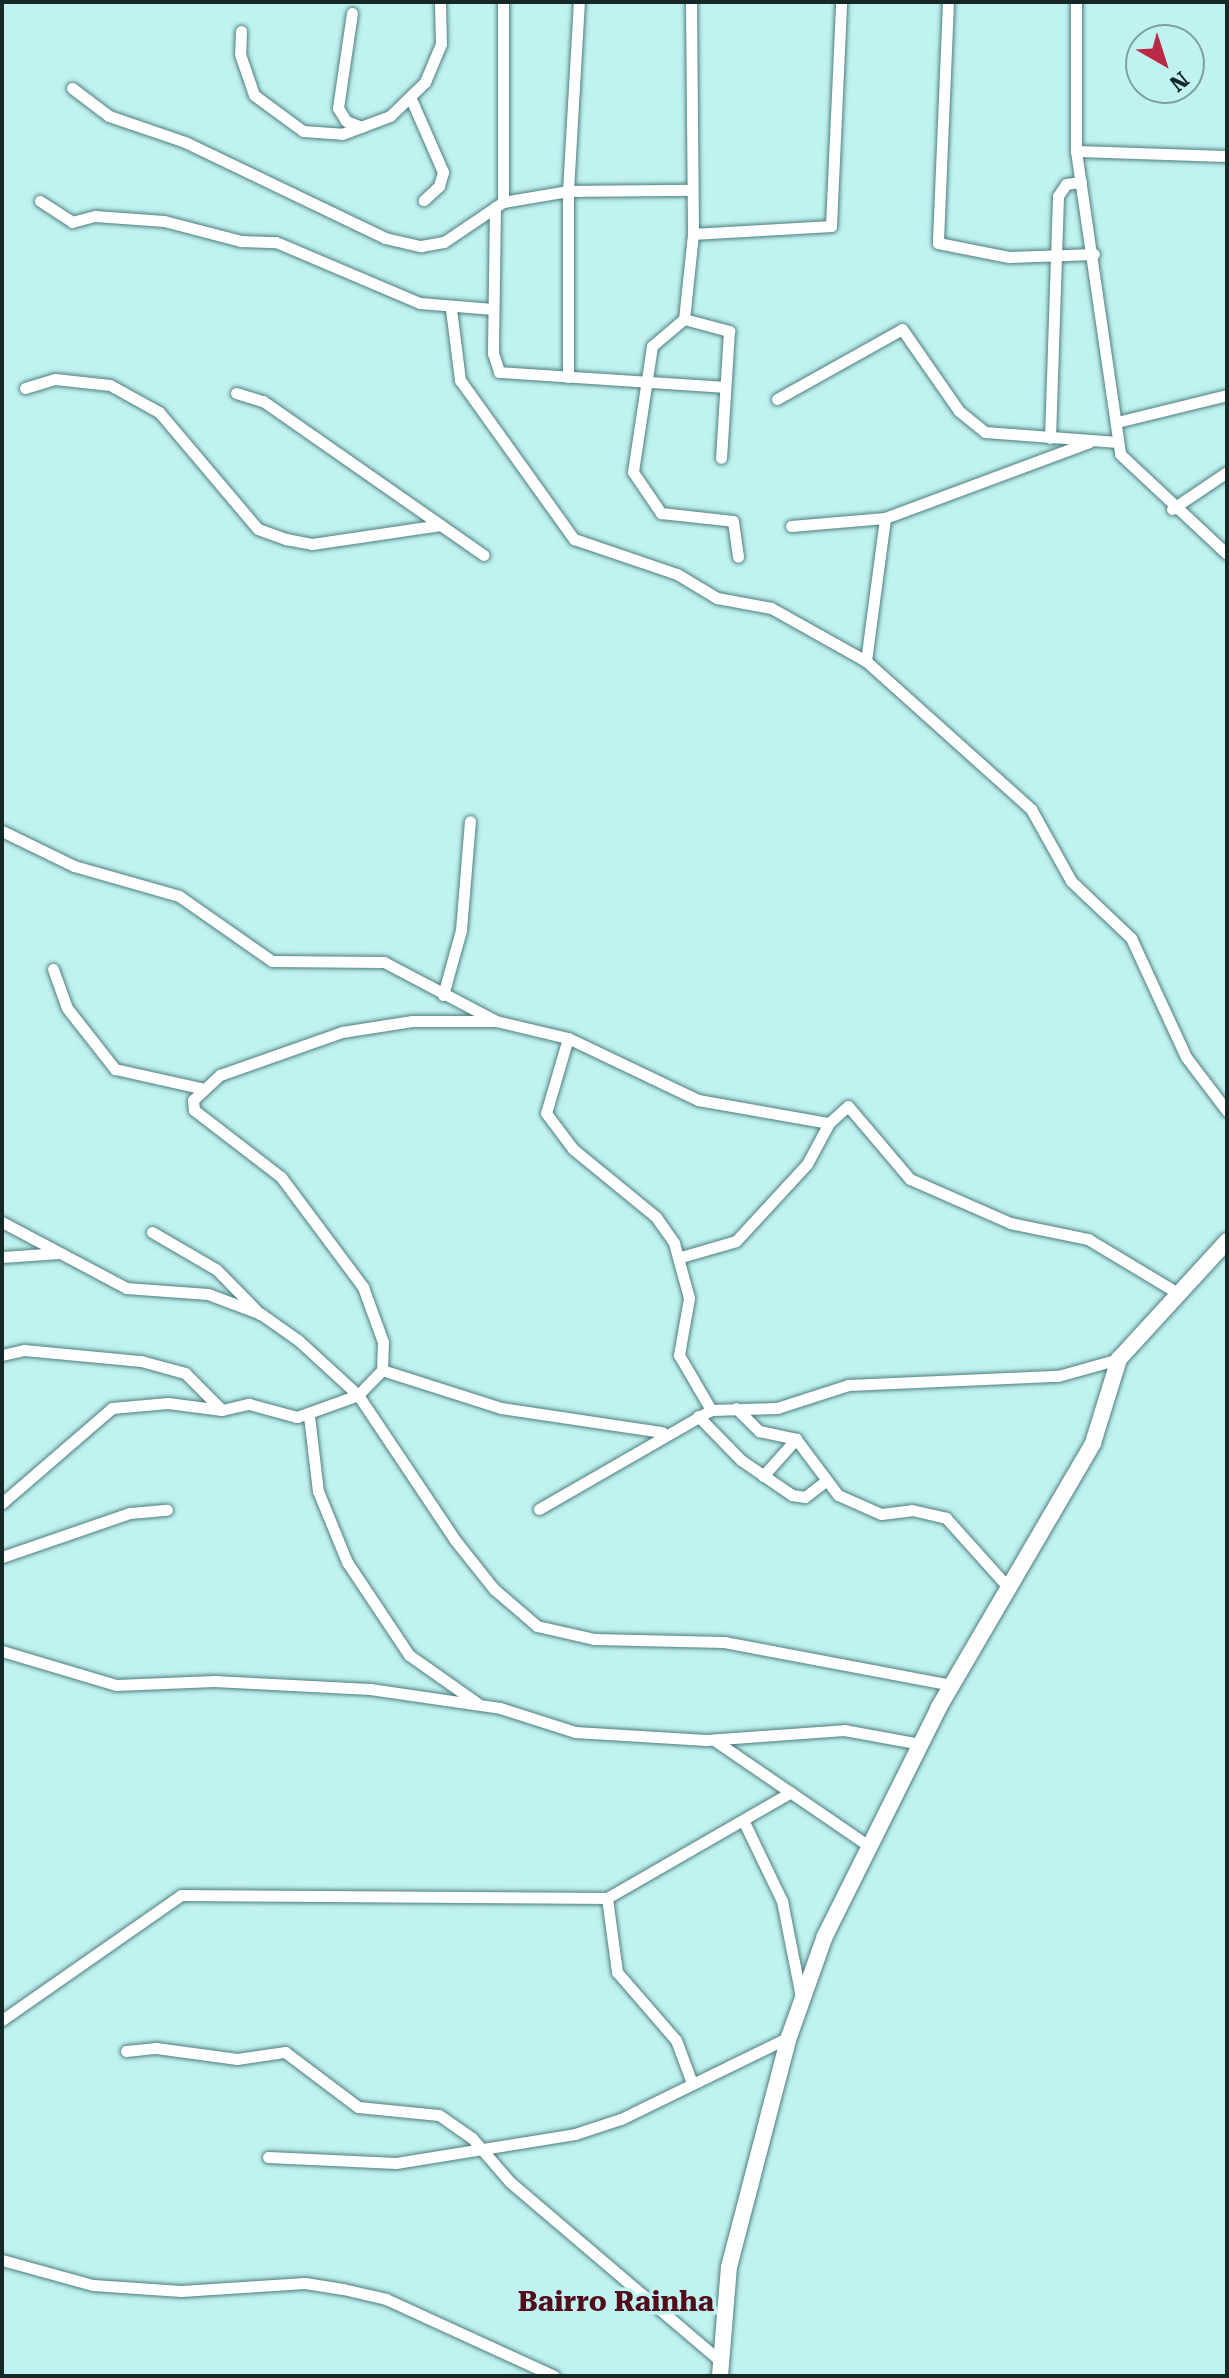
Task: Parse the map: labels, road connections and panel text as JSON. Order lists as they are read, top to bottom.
{
  "districts": ["Bairro Rainha"],
  "north": "bottom right"
}
